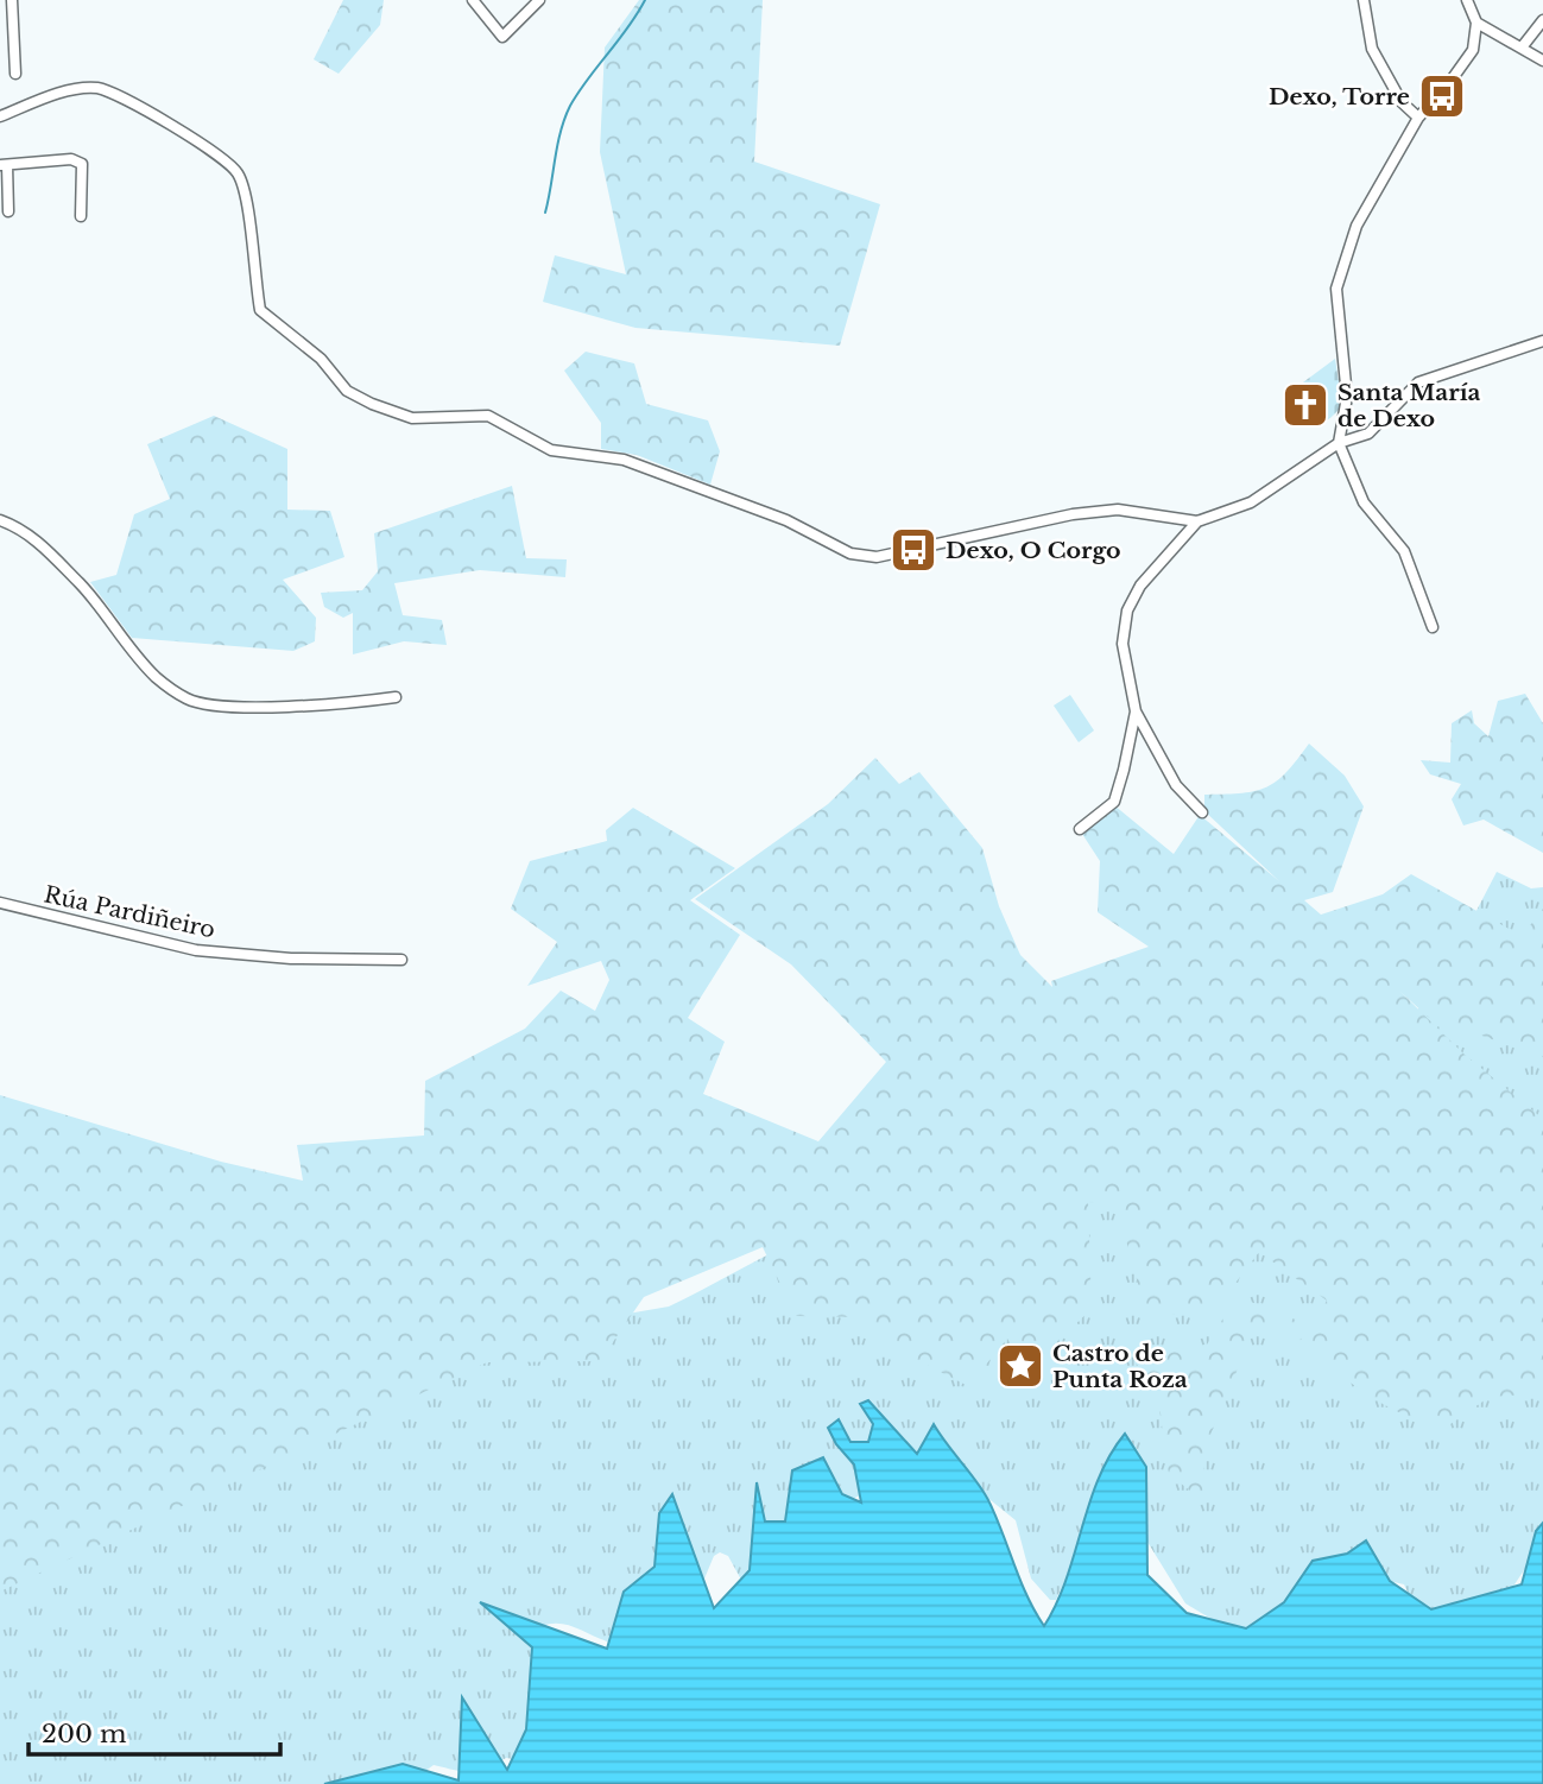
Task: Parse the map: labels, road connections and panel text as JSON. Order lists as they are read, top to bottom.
{
  "streets": {
    "street": ["Rúa Pardiñeiro"]
  },
  "places": {
    "bus stop": ["Dexo, Torre", "Dexo, O Corgo"],
    "church": ["Santa María de Dexo"],
    "place": ["Castro de Punta Roza"]
  },
  "scale_bar": "200 m"
}
